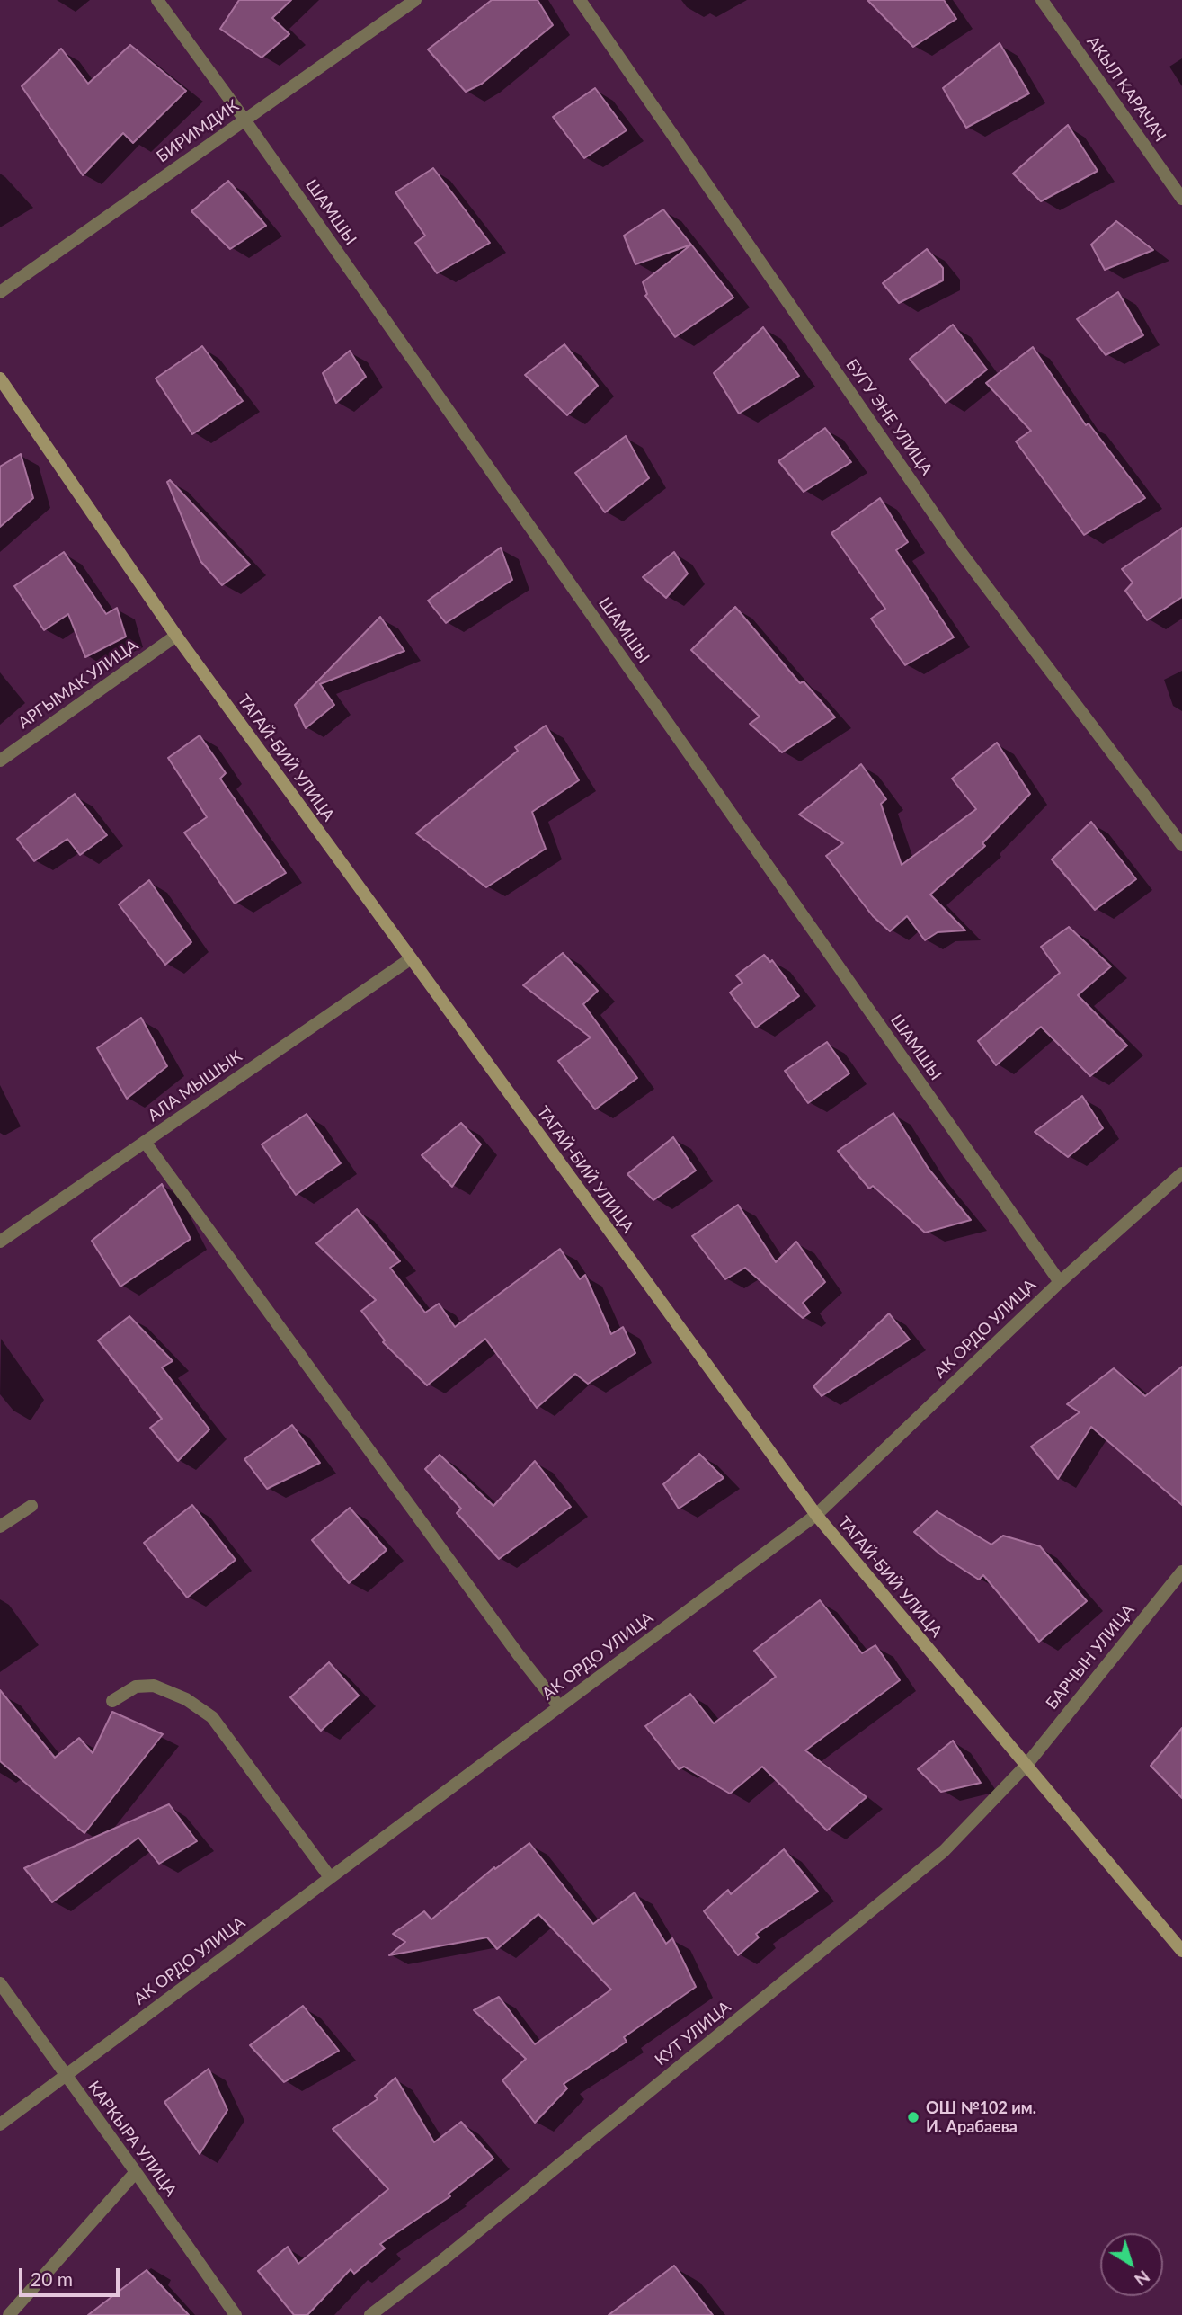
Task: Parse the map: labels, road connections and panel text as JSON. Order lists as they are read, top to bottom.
{
  "streets": {
    "street": [
      "АКЫЛ КАРАЧАЧ",
      "БИРИМДИК",
      "ШАМШЫ",
      "БУГУ ЭНЕ УЛИЦА",
      "АРГЫМАК УЛИЦА",
      "ТАГАЙ-БИЙ УЛИЦА",
      "АЛА МЫШЫК",
      "АК ОРДО УЛИЦА",
      "БАРЧЫН УЛИЦА",
      "КУТ УЛИЦА",
      "КАРКЫРА УЛИЦА"
    ]
  },
  "crossings": [
    ["БИРИМДИК", "ШАМШЫ"],
    ["ШАМШЫ", "АК ОРДО УЛИЦА"],
    ["АРГЫМАК УЛИЦА", "ТАГАЙ-БИЙ УЛИЦА"],
    ["ТАГАЙ-БИЙ УЛИЦА", "АЛА МЫШЫК"],
    ["ТАГАЙ-БИЙ УЛИЦА", "АК ОРДО УЛИЦА"],
    ["ТАГАЙ-БИЙ УЛИЦА", "БАРЧЫН УЛИЦА"],
    ["ТАГАЙ-БИЙ УЛИЦА", "КУТ УЛИЦА"],
    ["АК ОРДО УЛИЦА", "КАРКЫРА УЛИЦА"],
    ["БАРЧЫН УЛИЦА", "КУТ УЛИЦА"]
  ],
  "places": ["ОШ №102 им. И. Арабаева"],
  "scale_bar": "20 m",
  "north": "bottom right"
}
